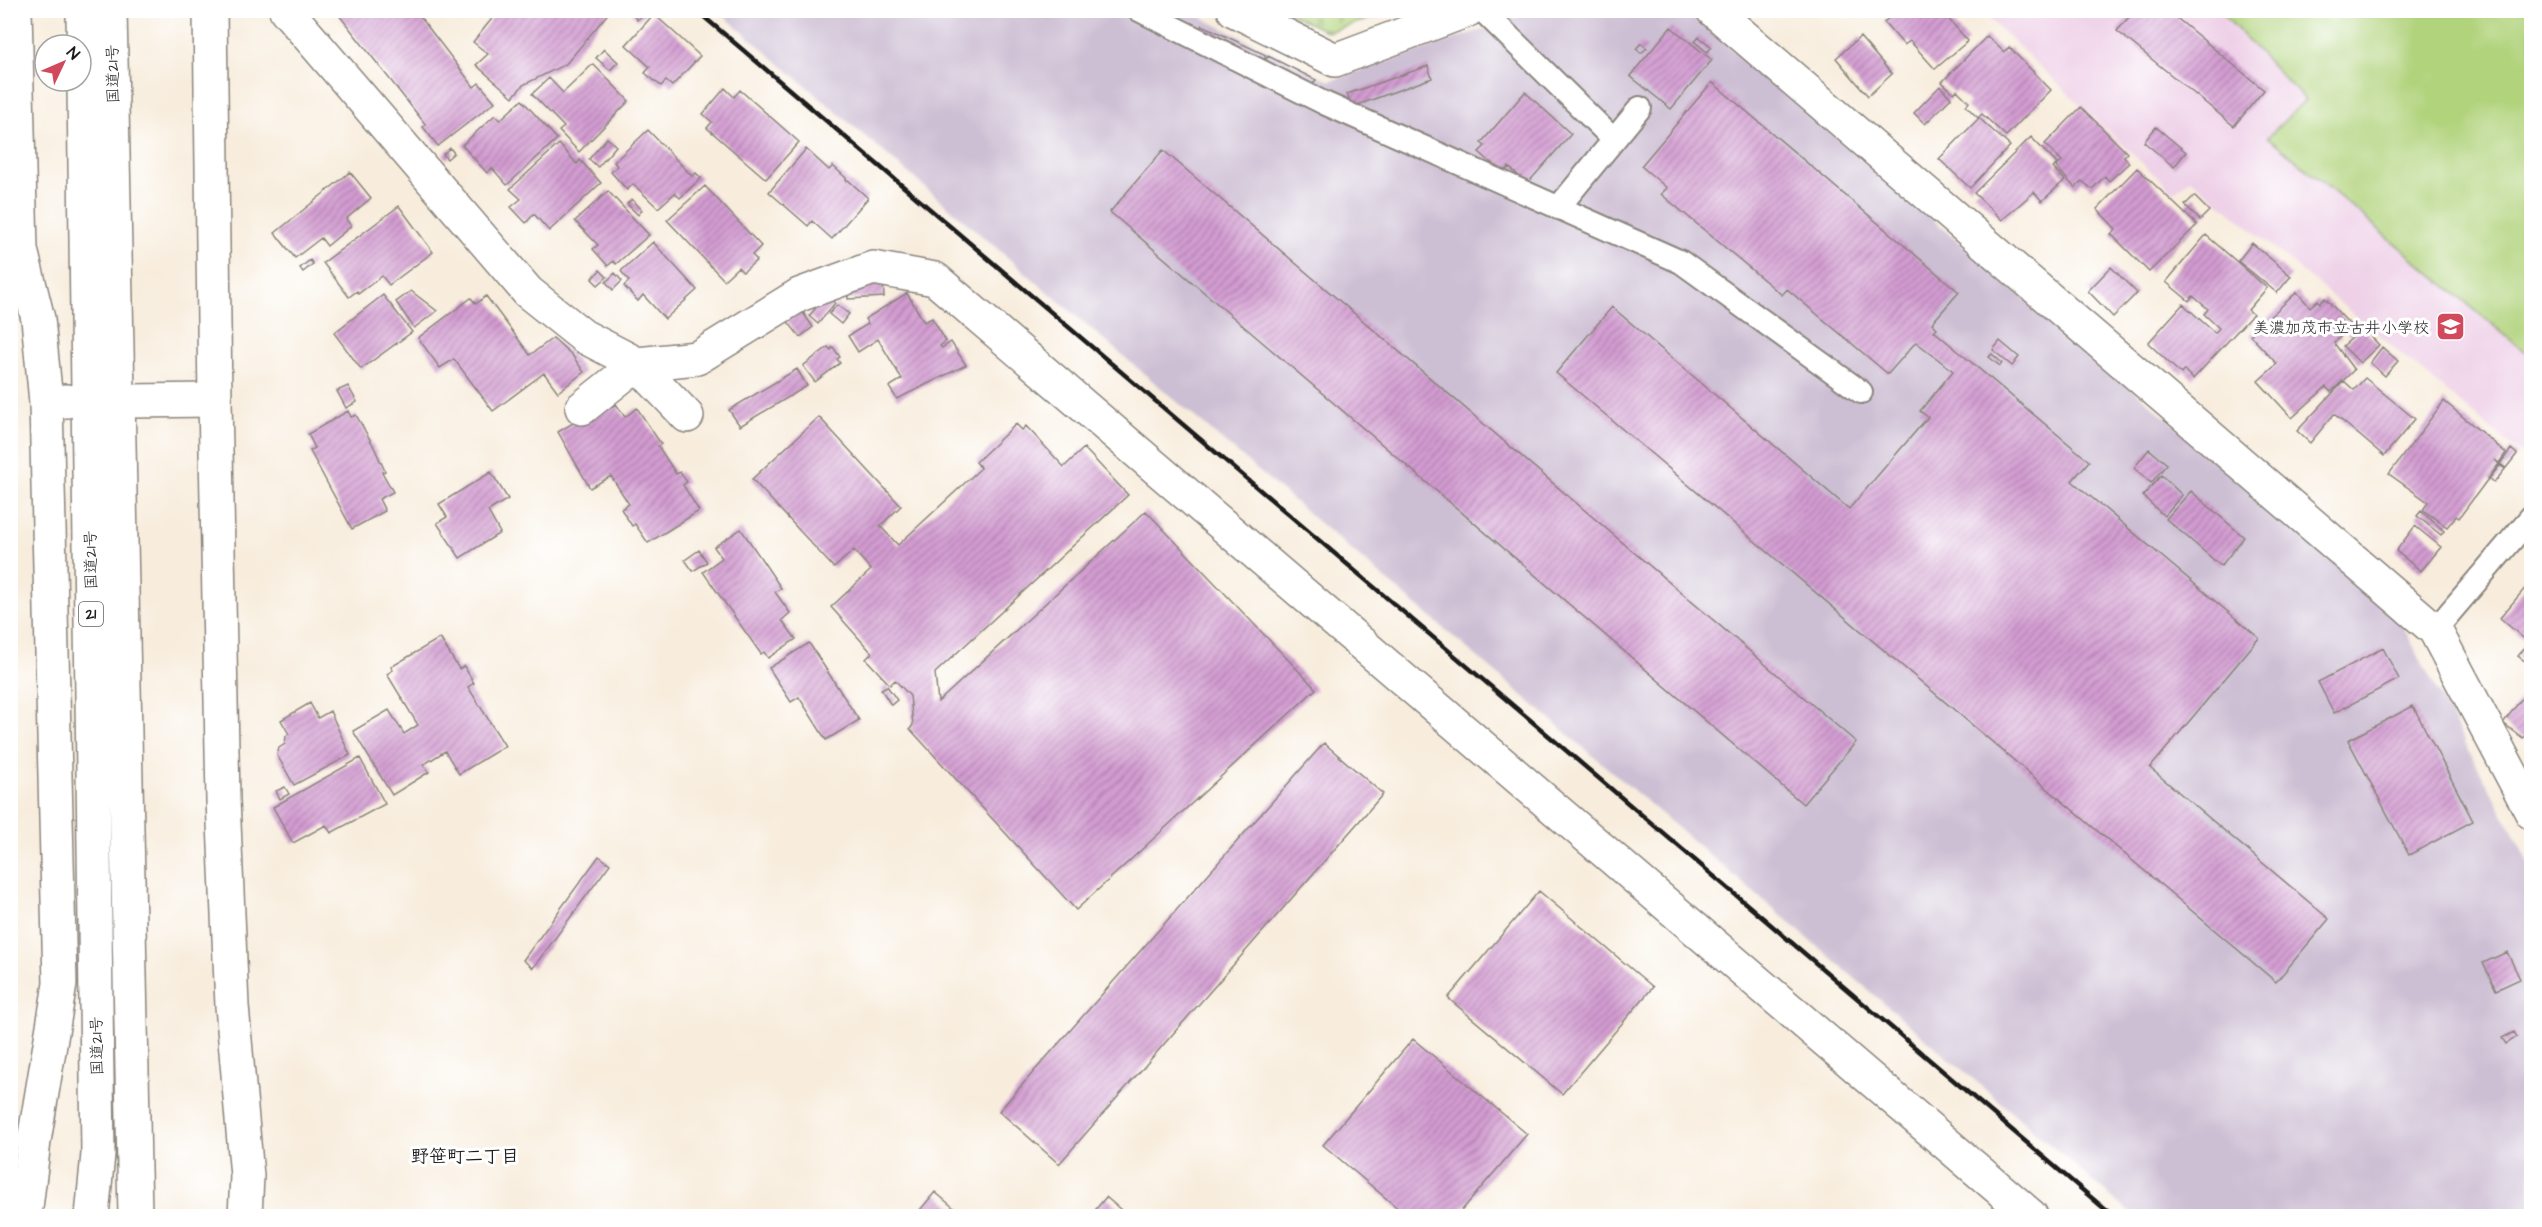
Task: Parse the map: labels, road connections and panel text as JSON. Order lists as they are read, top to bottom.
{
  "streets": {
    "main road": ["国道21号", "21"]
  },
  "districts": ["野笹町二丁目"],
  "places": {
    "school or university": ["美濃加茂市立古井小学校"]
  },
  "north": "top right"
}
